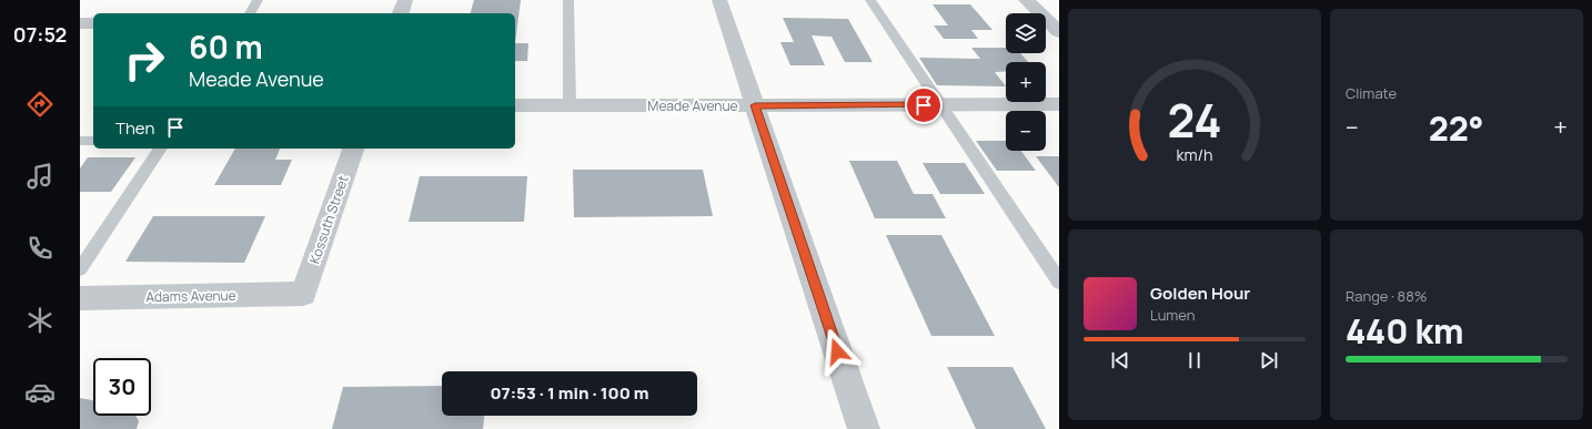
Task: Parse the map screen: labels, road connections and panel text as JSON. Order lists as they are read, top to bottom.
{
  "streets": {
    "street": ["Meade Avenue", "Kossuth Street", "Adams Avenue"]
  },
  "crossings": [
    ["Kossuth Street", "Adams Avenue"]
  ],
  "page": {
    "tabs": "07:52",
    "tile": [
      "Climate",
      ["Range · 88%", "440 km"]
    ],
    "map_buttons": ["+", "−"],
    "turn": ["60 m", "Meade Avenue"],
    "then": "Then",
    "heat": ["−", "22°", "+"],
    "song": ["Golden Hour", "Lumen"],
    "limit": "30",
    "trip": "07:53 · 1 min · 100 m",
    "gauge": ["24", "km/h"]
  }
}
